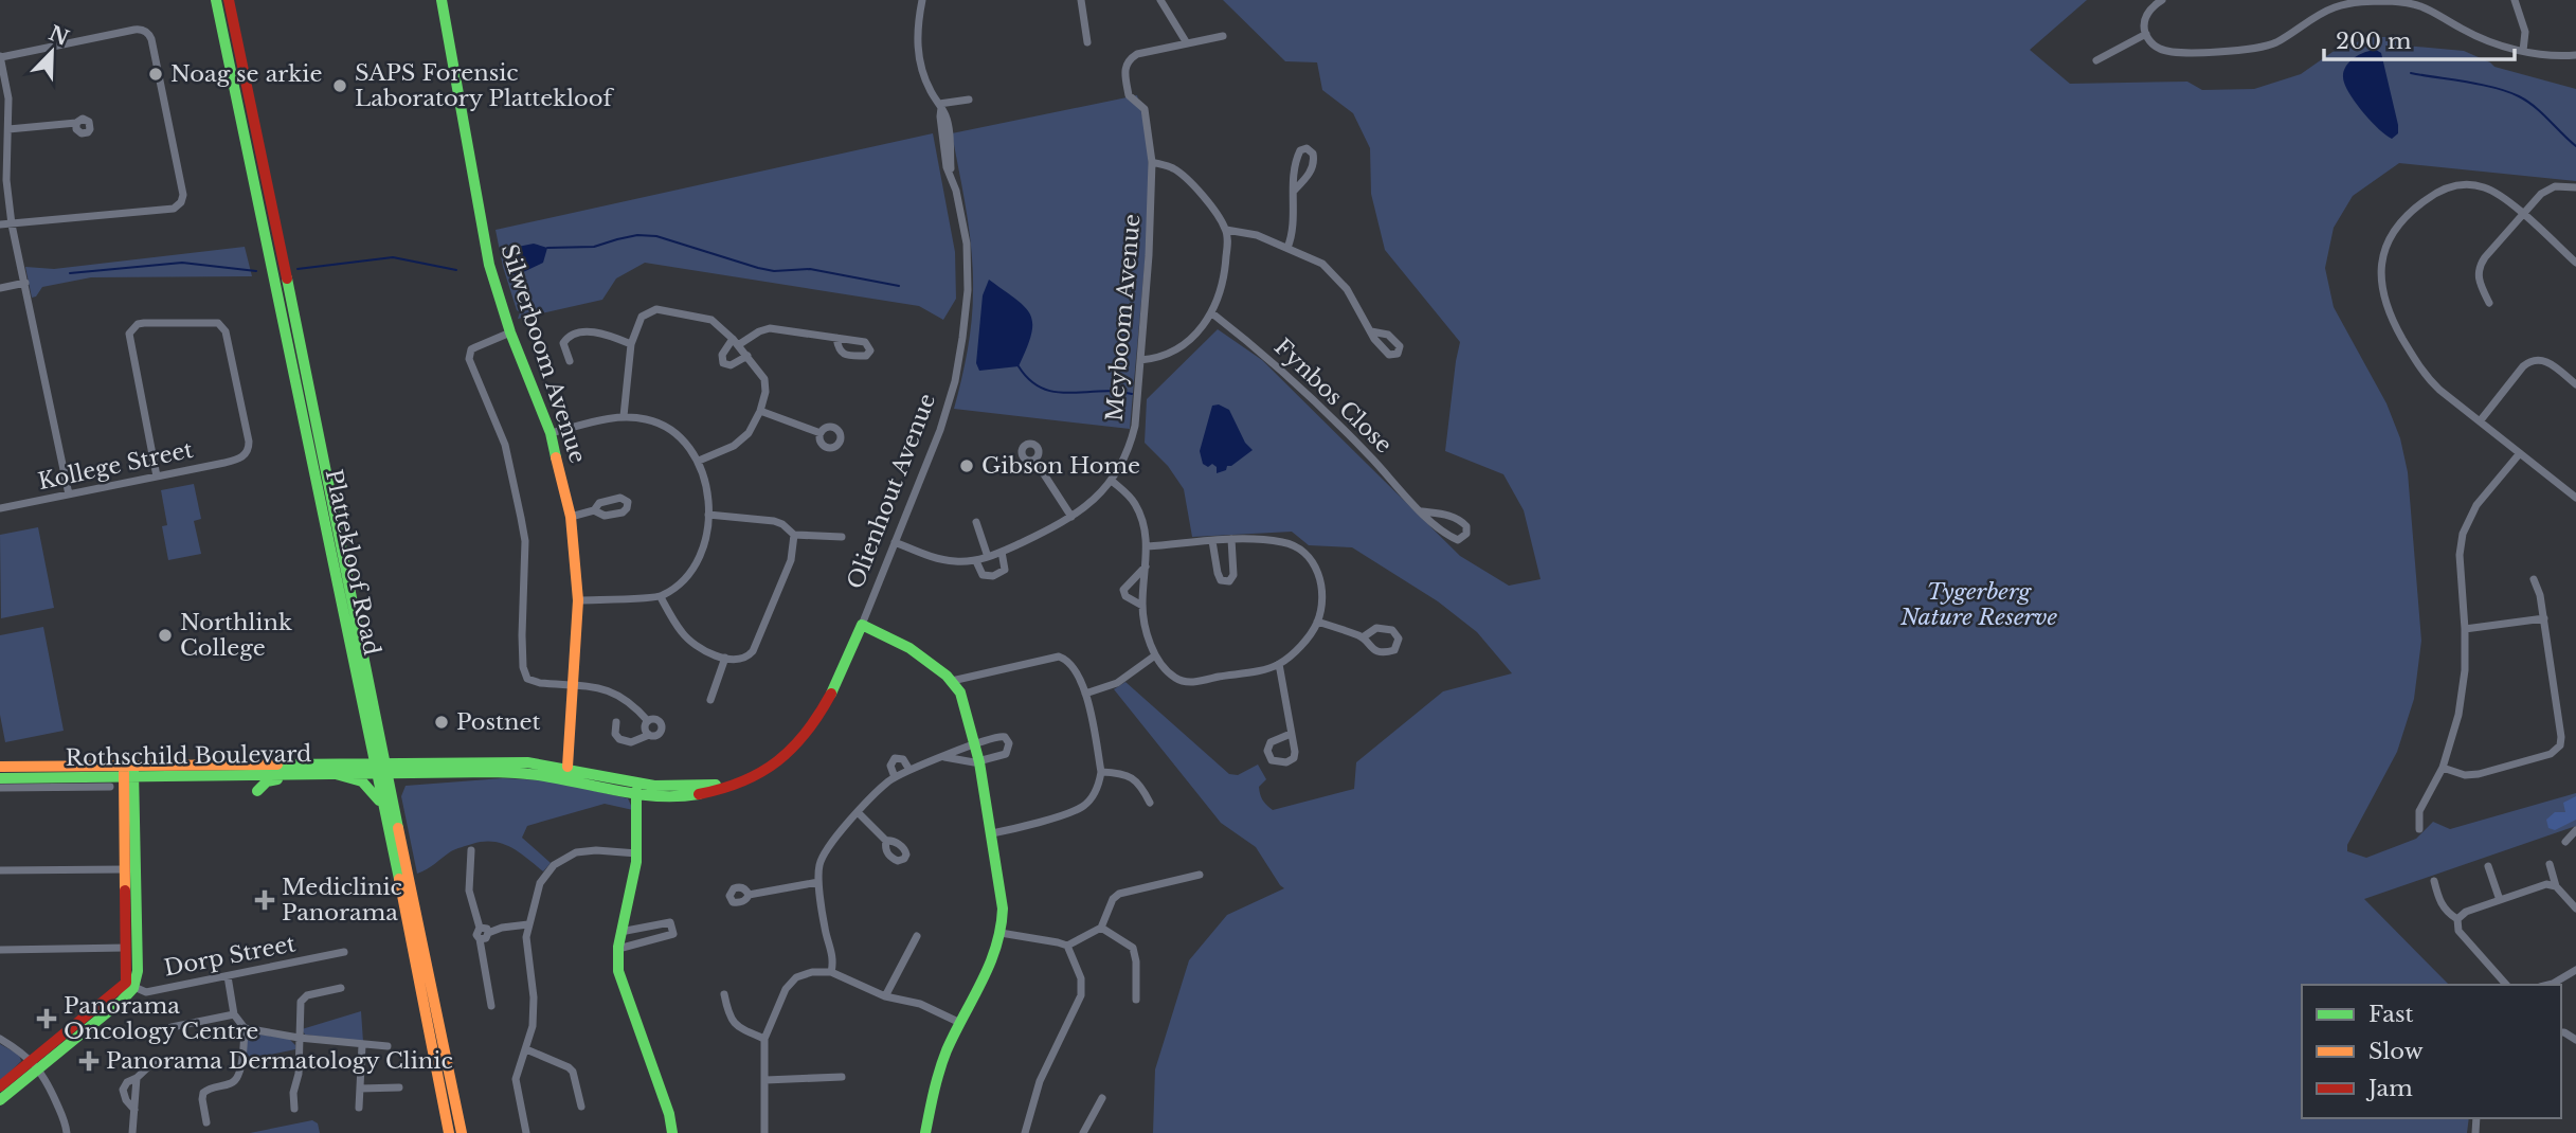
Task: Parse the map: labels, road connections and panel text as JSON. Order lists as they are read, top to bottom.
{
  "streets": {
    "street": [
      "Meyboom Avenue",
      "Silwerboom Avenue",
      "Fynbos Close",
      "Kollege Street",
      "Olienhout Avenue",
      "Plattekloof Road",
      "Rothschild Boulevard",
      "Dorp Street"
    ]
  },
  "crossings": [
    ["Meyboom Avenue", "Olienhout Avenue"],
    ["Silwerboom Avenue", "Olienhout Avenue"],
    ["Olienhout Avenue", "Plattekloof Road"],
    ["Olienhout Avenue", "Rothschild Boulevard"],
    ["Plattekloof Road", "Rothschild Boulevard"]
  ],
  "parks": ["Tygerberg Nature Reserve"],
  "places": {
    "other": [
      "Noag se arkie",
      "SAPS Forensic Laboratory Plattekloof",
      "Gibson Home",
      "Northlink College",
      "Postnet"
    ],
    "health": ["Mediclinic Panorama", "Panorama Oncology Centre", "Panorama Dermatology Clinic"]
  },
  "legend": ["Fast", "Slow", "Jam"],
  "scale_bar": "200 m",
  "north": "top right"
}
